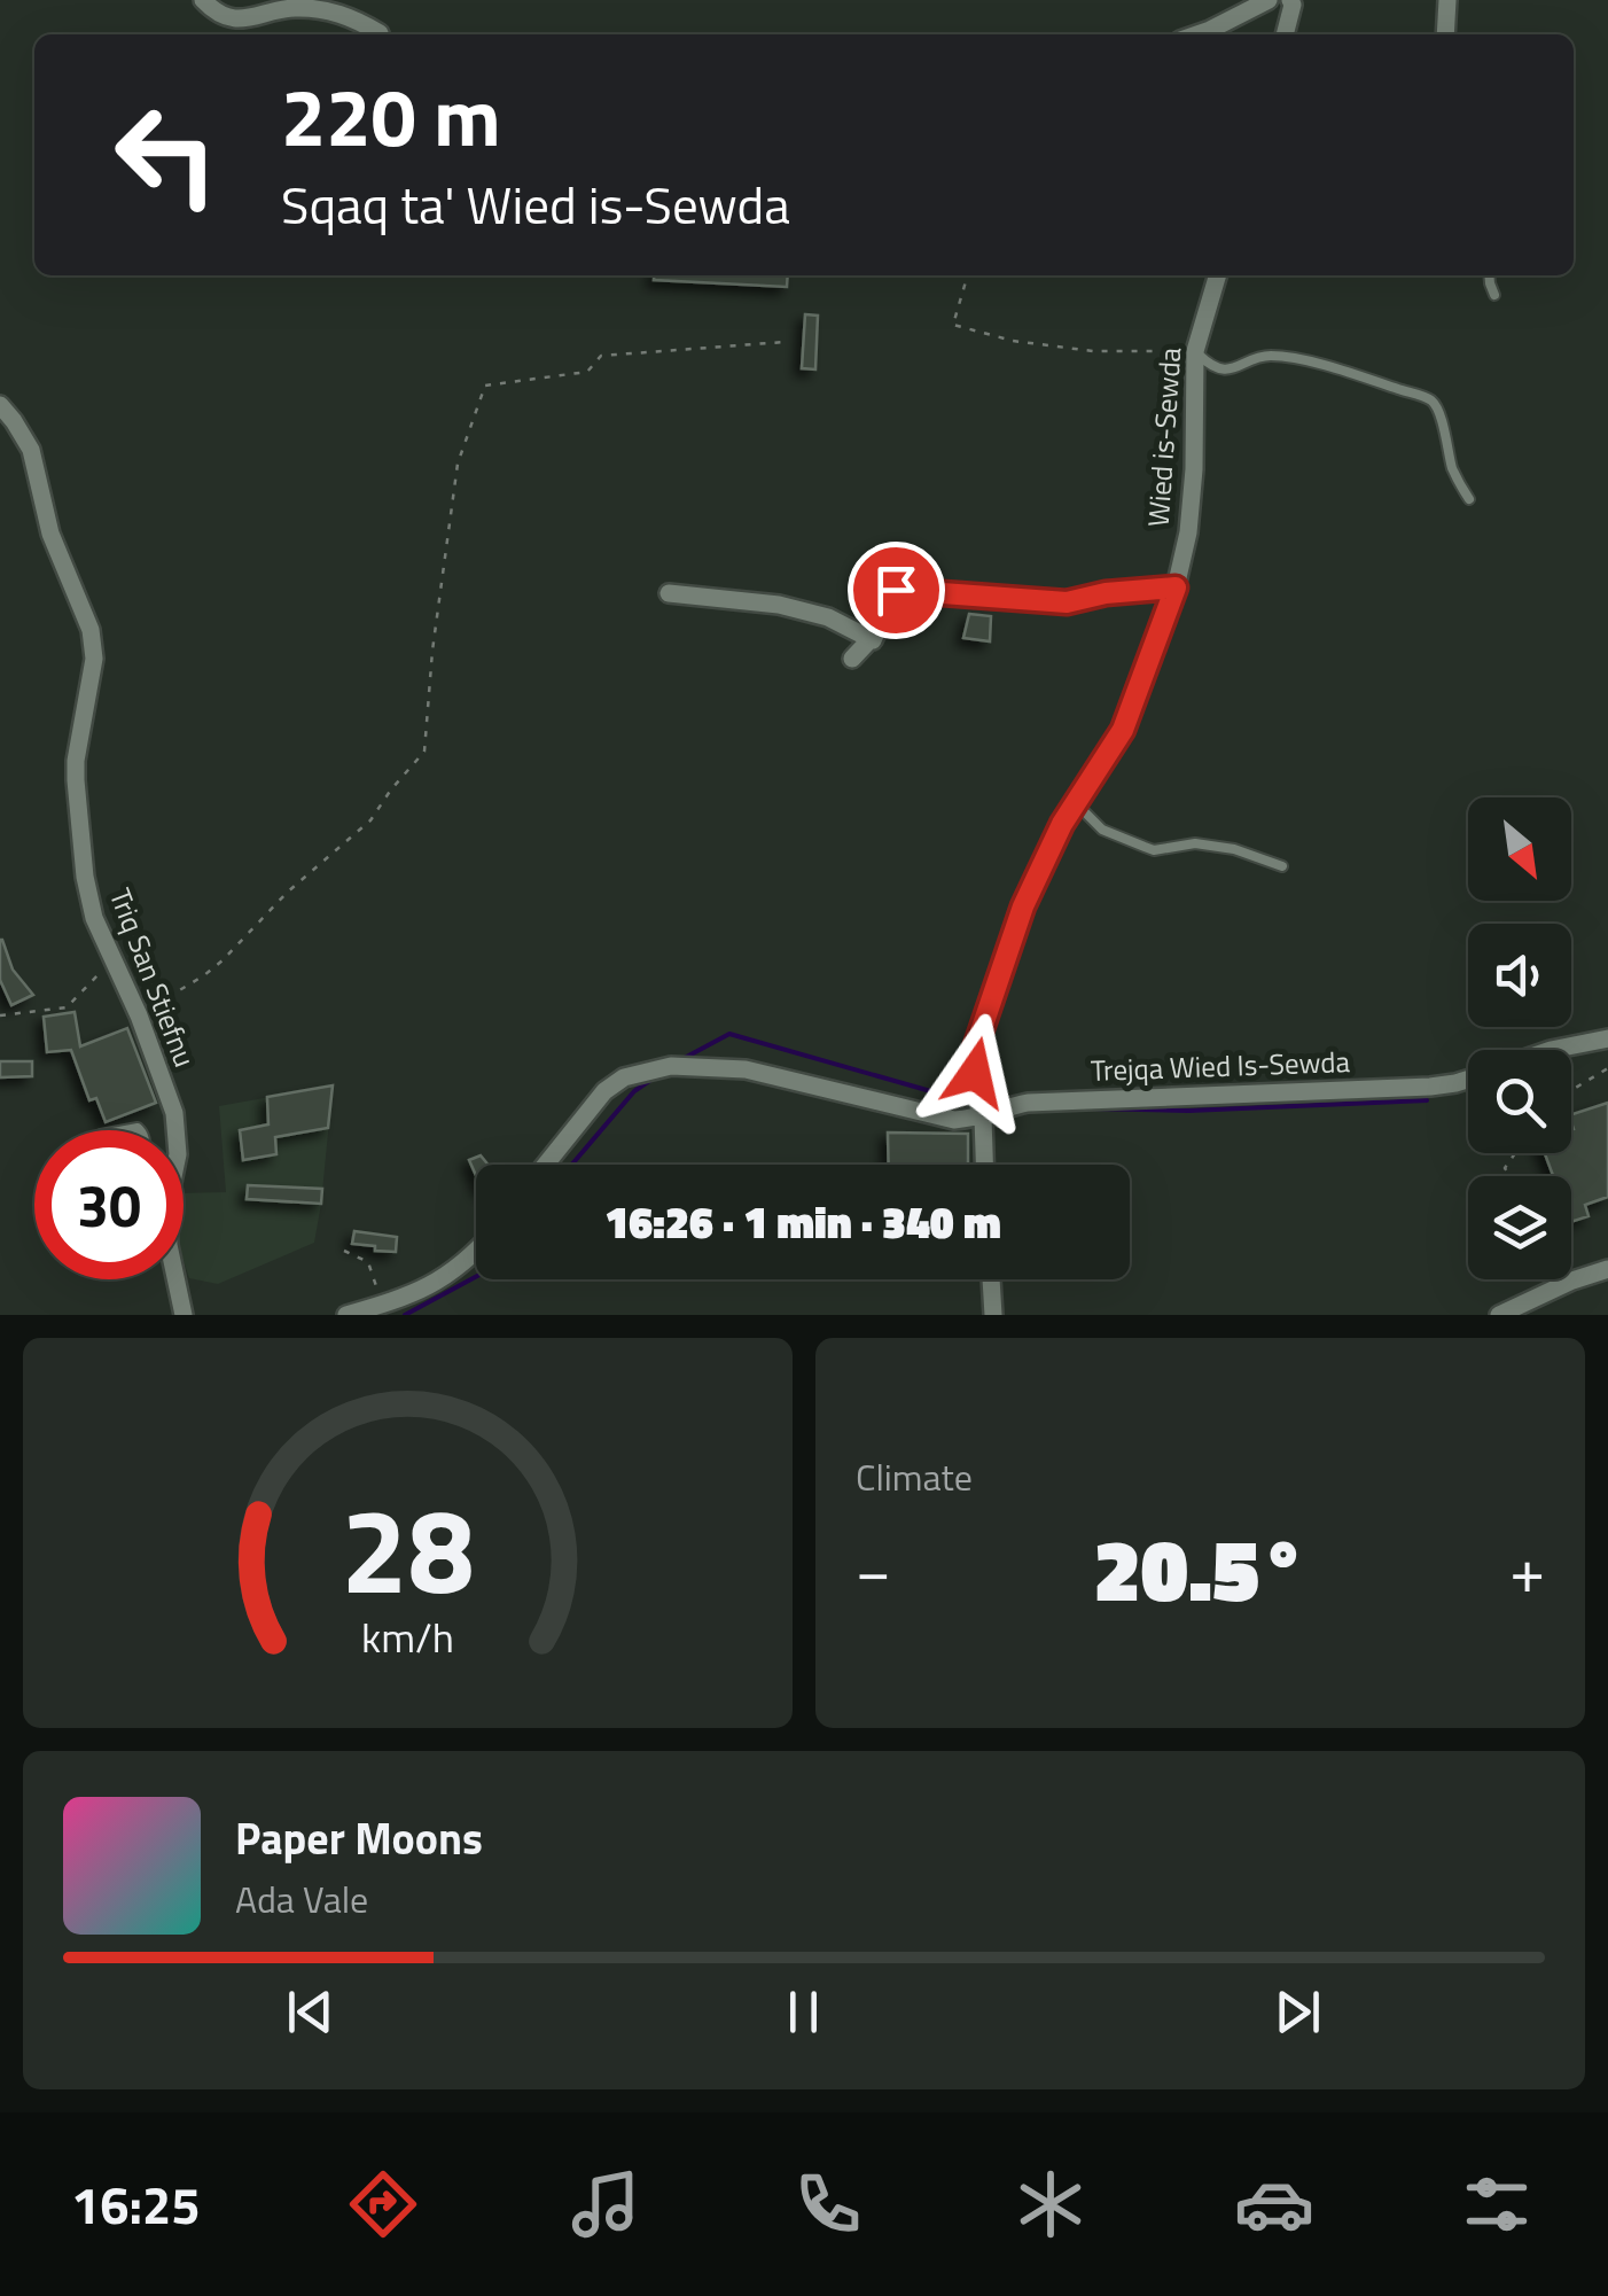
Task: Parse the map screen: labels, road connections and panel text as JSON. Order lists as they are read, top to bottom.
{
  "streets": {
    "street": ["Wied is-Sewda", "Triq San Stiefnu", "Trejqa Wied Is-Sewda"]
  },
  "crossings": [
    ["Wied is-Sewda", "Trejqa Wied Is-Sewda"]
  ],
  "north": "bottom right",
  "page": {
    "turn": ["220 m", "Sqaq ta' Wied is-Sewda"],
    "limit": "30",
    "trip": "16:26 · 1 min · 340 m",
    "tile": "Climate",
    "heat": ["−", "20.5°", "+"],
    "song": ["Paper Moons", "Ada Vale"],
    "tabs": "16:25",
    "gauge": ["28", "km/h"]
  }
}
